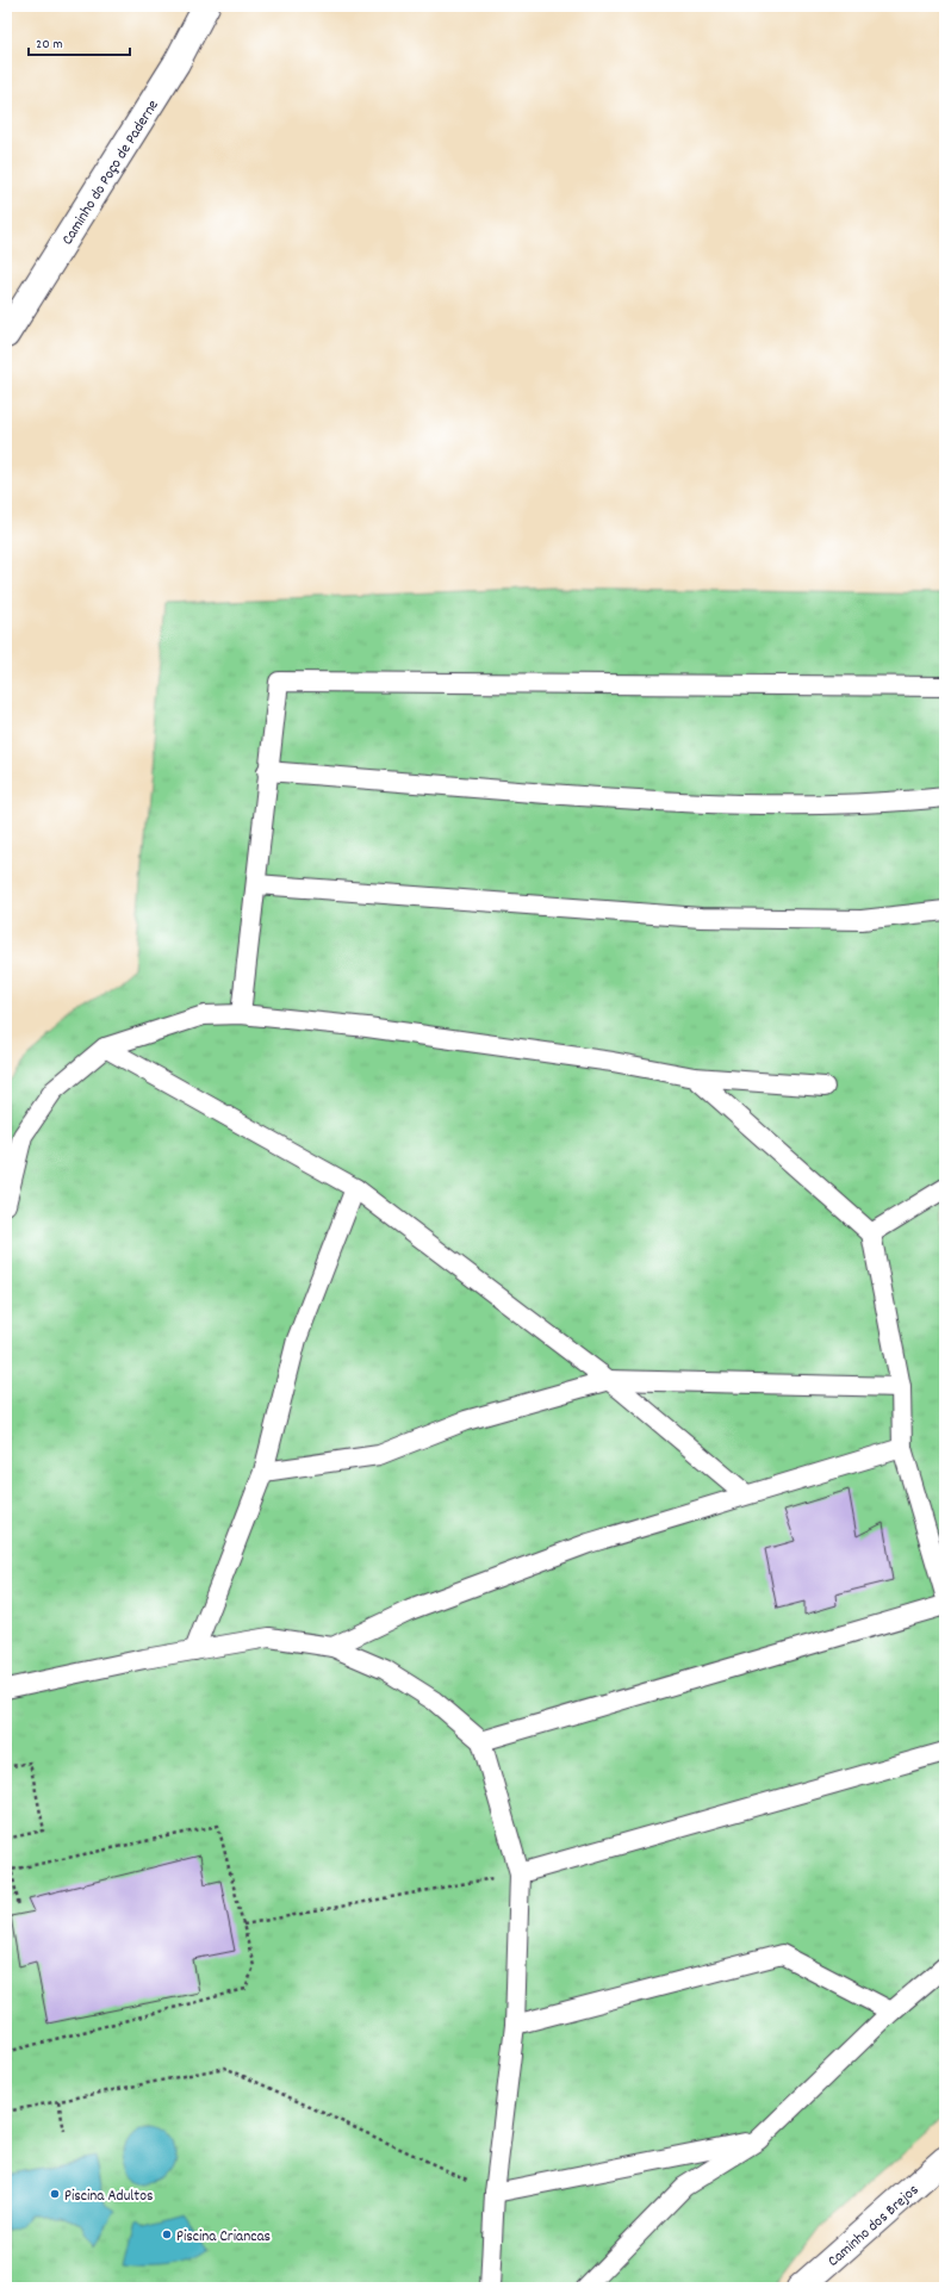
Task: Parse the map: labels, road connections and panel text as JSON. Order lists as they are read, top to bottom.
{
  "streets": {
    "street": ["Caminho do Poço de Paderne", "Caminho dos Brejos"]
  },
  "places": ["Piscina Adultos", "Piscina Criancas"],
  "scale_bar": "20 m"
}
